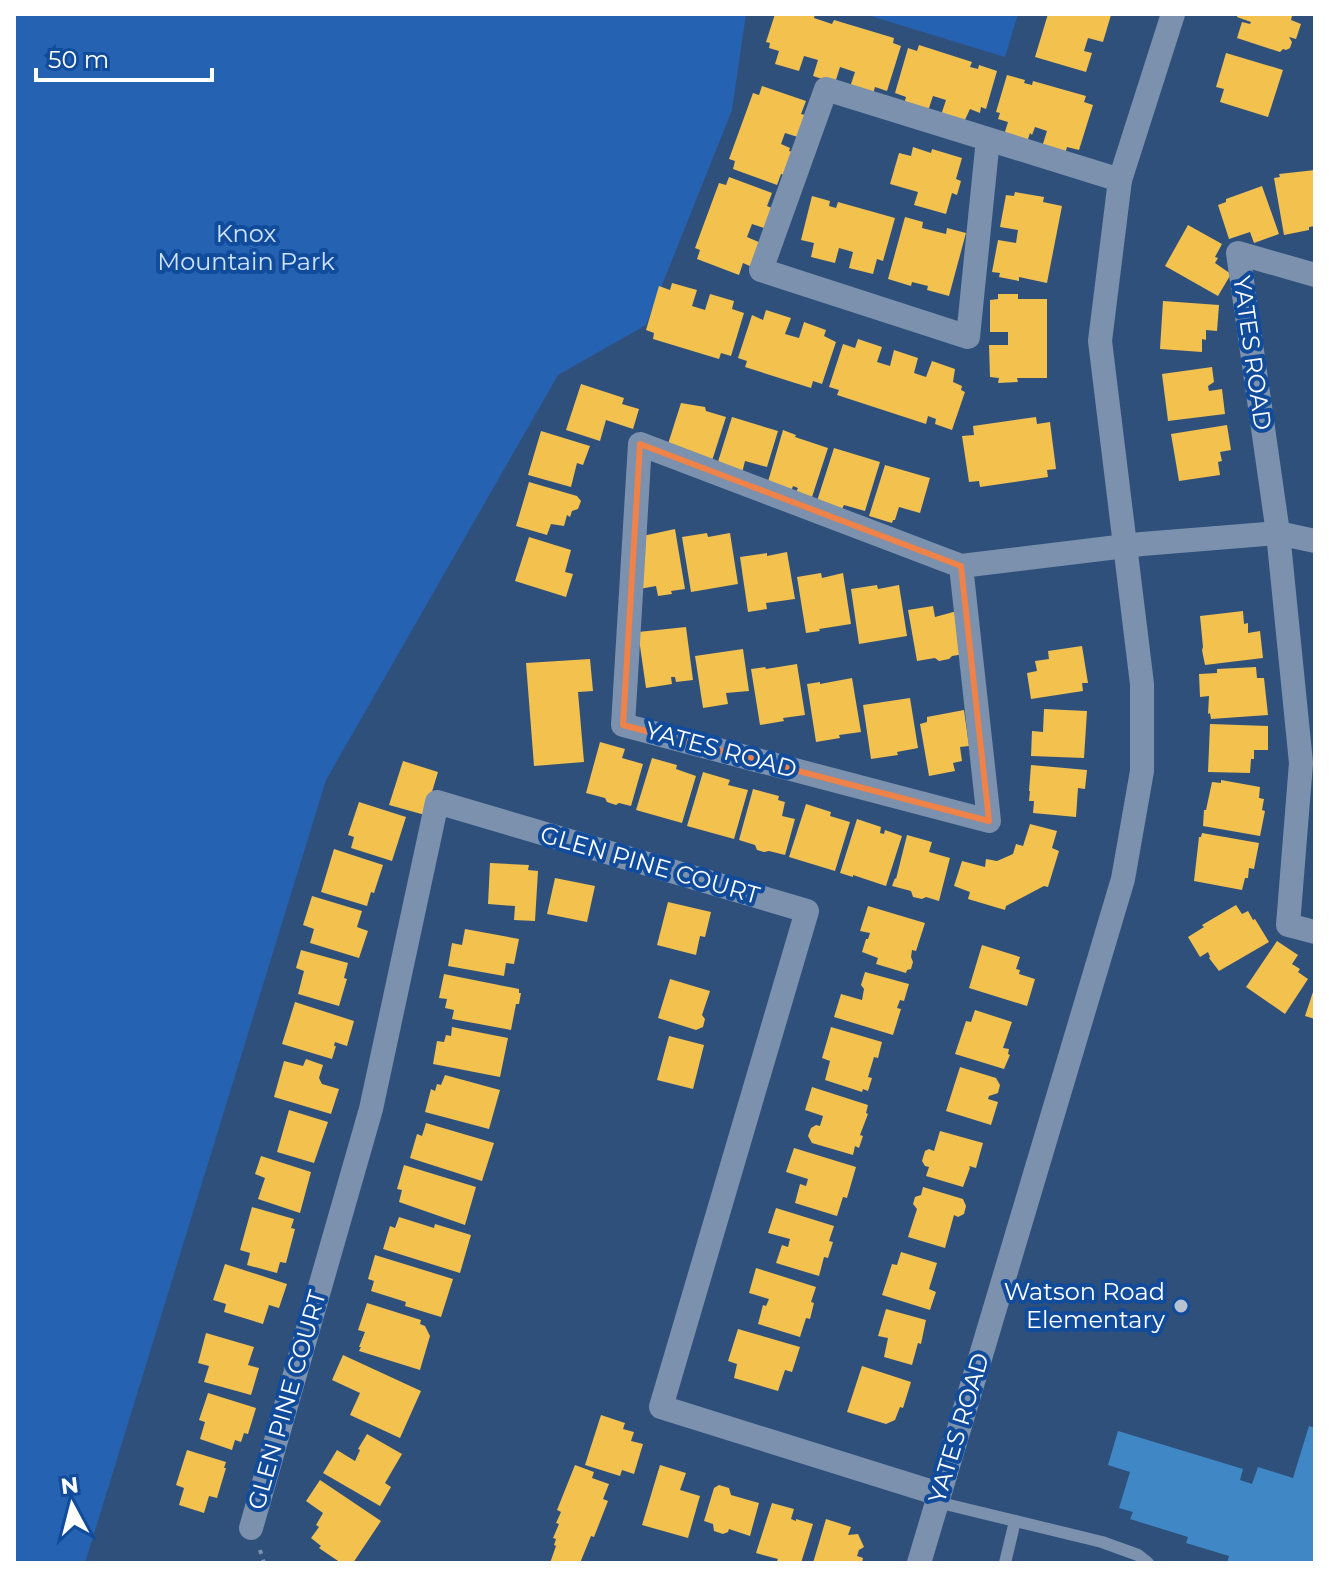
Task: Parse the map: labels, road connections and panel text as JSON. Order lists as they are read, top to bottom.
{
  "streets": {
    "street": ["YATES ROAD", "GLEN PINE COURT"]
  },
  "crossings": [
    ["YATES ROAD", "GLEN PINE COURT"]
  ],
  "parks": ["Knox Mountain Park"],
  "places": ["Watson Road Elementary"],
  "scale_bar": "50 m",
  "north": "top"
}
